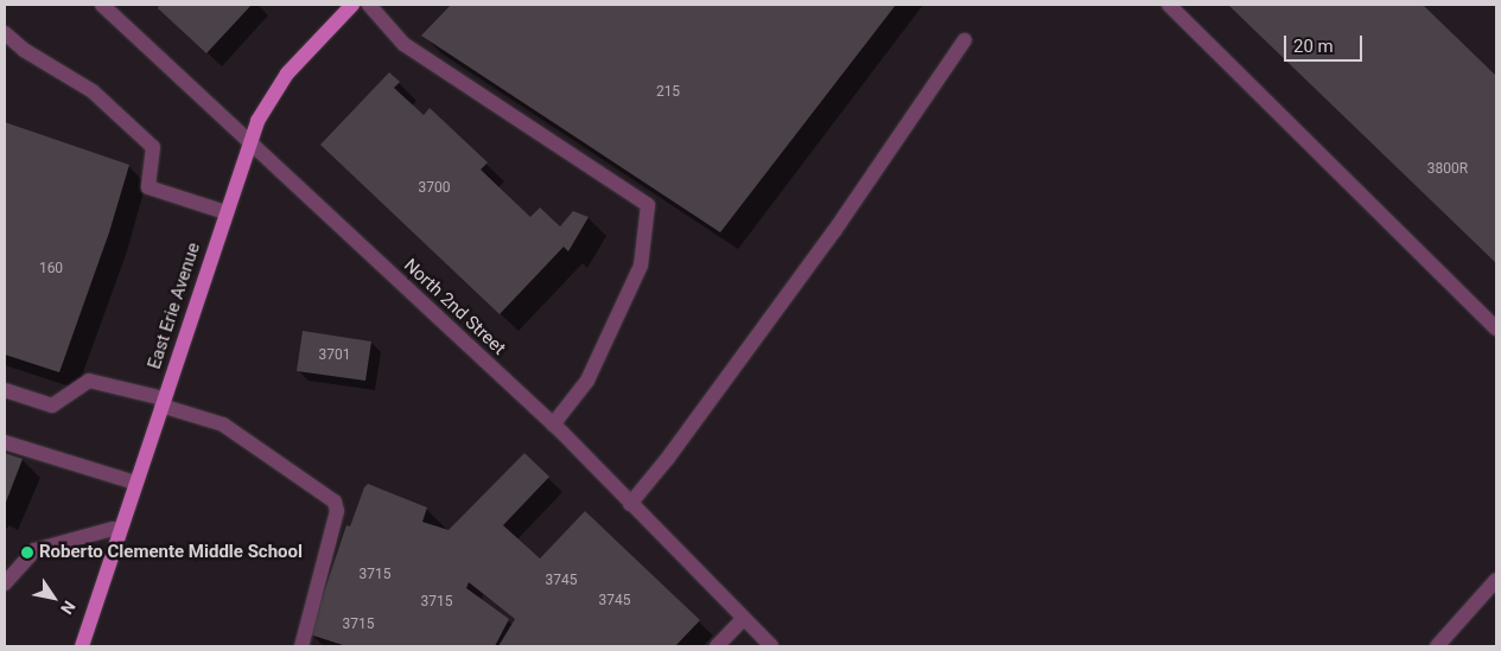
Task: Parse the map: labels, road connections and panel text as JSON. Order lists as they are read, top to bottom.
{
  "streets": {
    "main road": ["East Erie Avenue"],
    "street": ["North 2nd Street"]
  },
  "crossings": [
    ["East Erie Avenue", "North 2nd Street"]
  ],
  "places": ["Roberto Clemente Middle School"],
  "house_numbers": [
    "215",
    "3800R",
    "3700",
    "160",
    "3701",
    "3715",
    "3745",
    "3745",
    "3715",
    "3715"
  ],
  "scale_bar": "20 m",
  "north": "bottom right"
}
